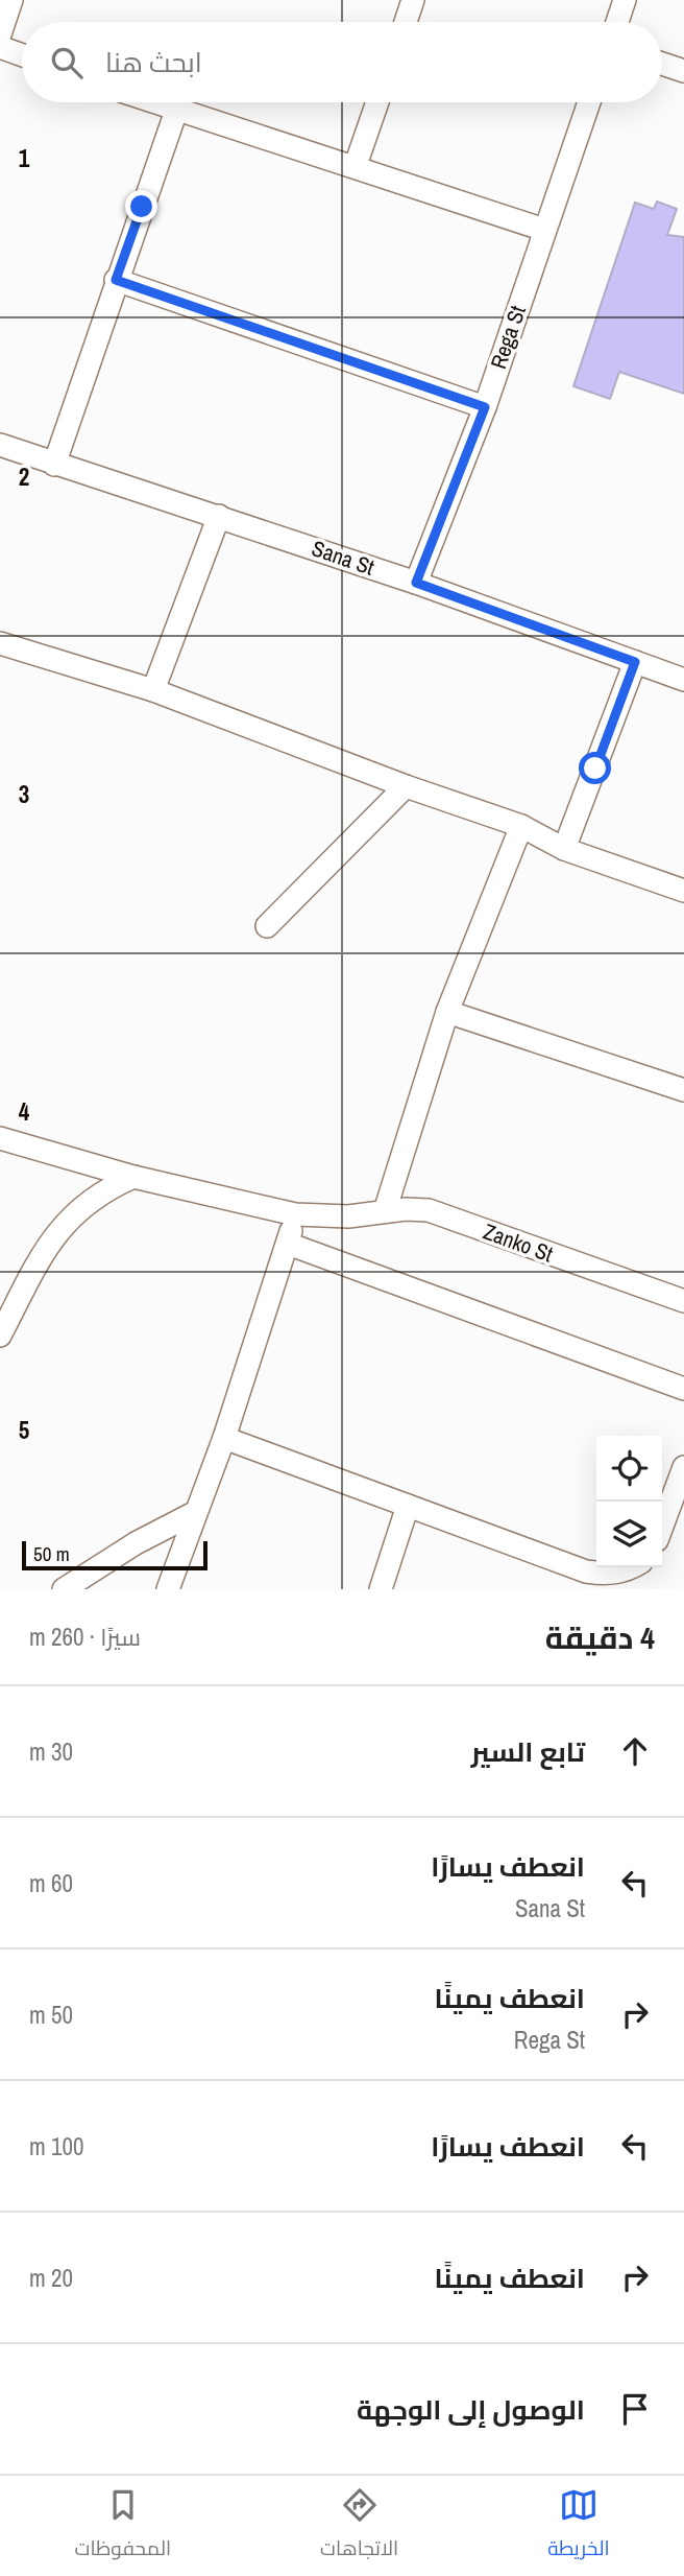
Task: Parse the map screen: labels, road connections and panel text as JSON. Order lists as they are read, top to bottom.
{
  "streets": {
    "street": ["Rega St", "Sana St", "Zanko St"]
  },
  "crossings": [
    ["Rega St", "Sana St"]
  ],
  "scale_bar": "50 m",
  "page": {
    "search": "ابحث هنا",
    "scale": "50 m",
    "heading": ["4 دقيقة", "سيرًا · 260 m"],
    "list": [
      ["تابع السير", "30 m"],
      ["انعطف يسارًا", "Sana St", "60 m"],
      ["انعطف يمينًا", "Rega St", "50 m"],
      ["انعطف يسارًا", "100 m"],
      ["انعطف يمينًا", "20 m"],
      "الوصول إلى الوجهة"
    ],
    "nav": ["الخريطة", "الاتجاهات", "المحفوظات"]
  },
  "grid": {
    "rows": [
      "1",
      "2",
      "3",
      "4",
      "5"
    ]
  }
}
